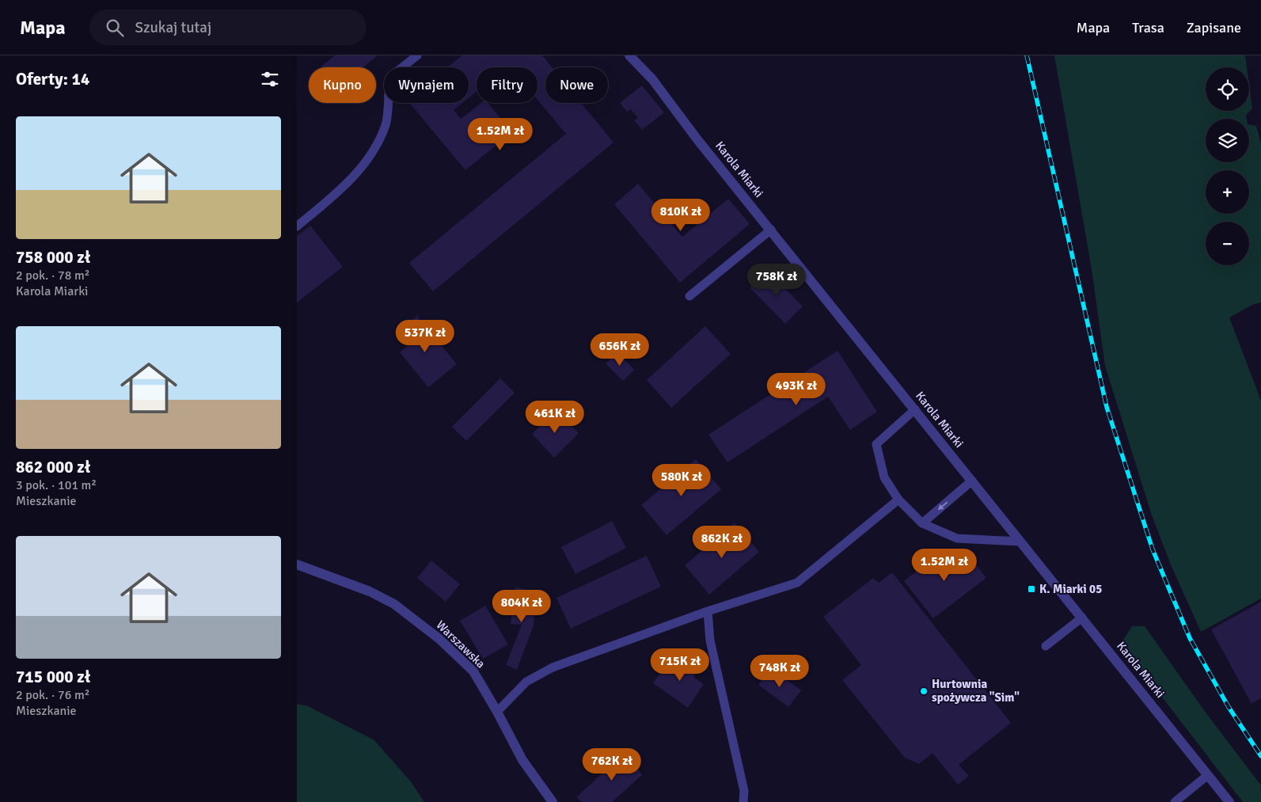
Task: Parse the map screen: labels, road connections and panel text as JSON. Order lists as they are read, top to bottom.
{
  "streets": {
    "street": ["Karola Miarki", "Warszawska"]
  },
  "places": {
    "transit": ["K. Miarki 05"],
    "other": ["Hurtownia spożywcza \"Sim\""]
  },
  "page": {
    "header": "Mapa",
    "search": "Szukaj tutaj",
    "nav": ["Mapa", "Trasa", "Zapisane"],
    "heading": "Oferty: 14",
    "map_buttons": ["+", "−"],
    "chip": [
      "Kupno",
      "Wynajem",
      "Filtry",
      "Nowe"
    ],
    "list": [
      {
        "name": "758 000 zł",
        "note": "2 pok. · 78 m² · Karola Miarki"
      },
      {
        "name": "862 000 zł",
        "note": "3 pok. · 101 m² · Mieszkanie"
      },
      {
        "name": "715 000 zł",
        "note": "2 pok. · 76 m² · Mieszkanie"
      }
    ],
    "price": [
      "1.52M zł",
      "810K zł",
      "758K zł",
      "537K zł",
      "656K zł",
      "493K zł",
      "461K zł",
      "580K zł",
      "862K zł",
      "1.52M zł",
      "804K zł",
      "715K zł",
      "748K zł",
      "762K zł"
    ]
  }
}
